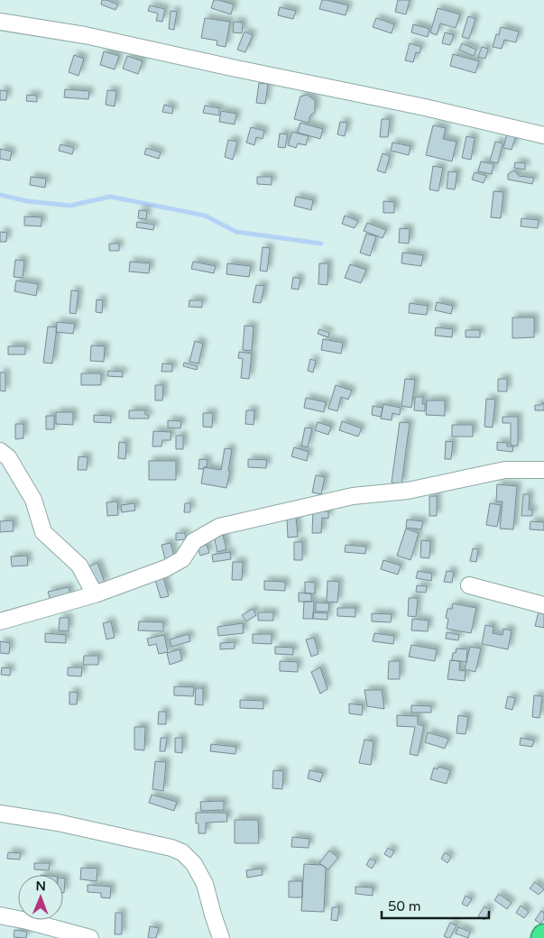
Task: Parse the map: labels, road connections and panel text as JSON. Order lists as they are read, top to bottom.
{
  "scale_bar": "50 m",
  "north": "top"
}
